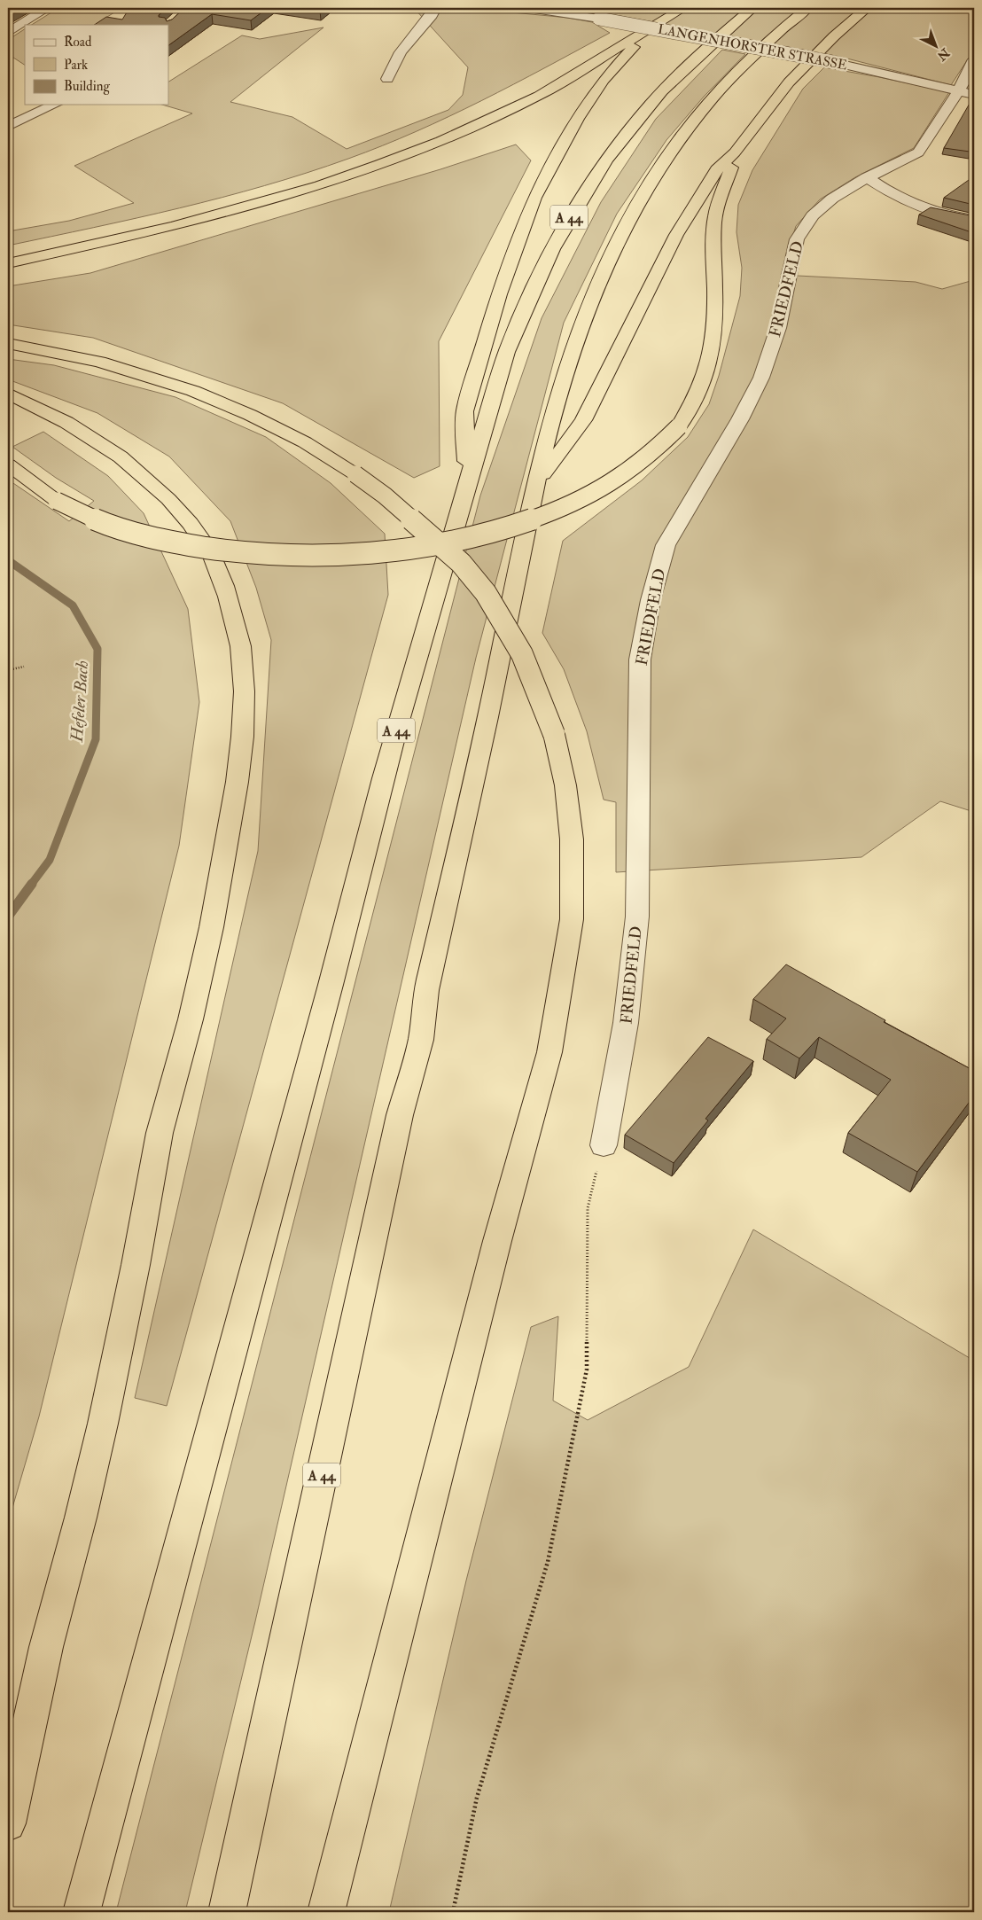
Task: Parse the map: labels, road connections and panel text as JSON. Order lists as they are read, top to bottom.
{
  "streets": {
    "highway": ["A 44"],
    "street": ["LANGENHORSTER STRASSE", "FRIEDFELD"]
  },
  "crossings": [
    ["LANGENHORSTER STRASSE", "FRIEDFELD"]
  ],
  "water": ["Hefeler Bach"],
  "legend": ["Road", "Park", "Building"],
  "north": "bottom right"
}
